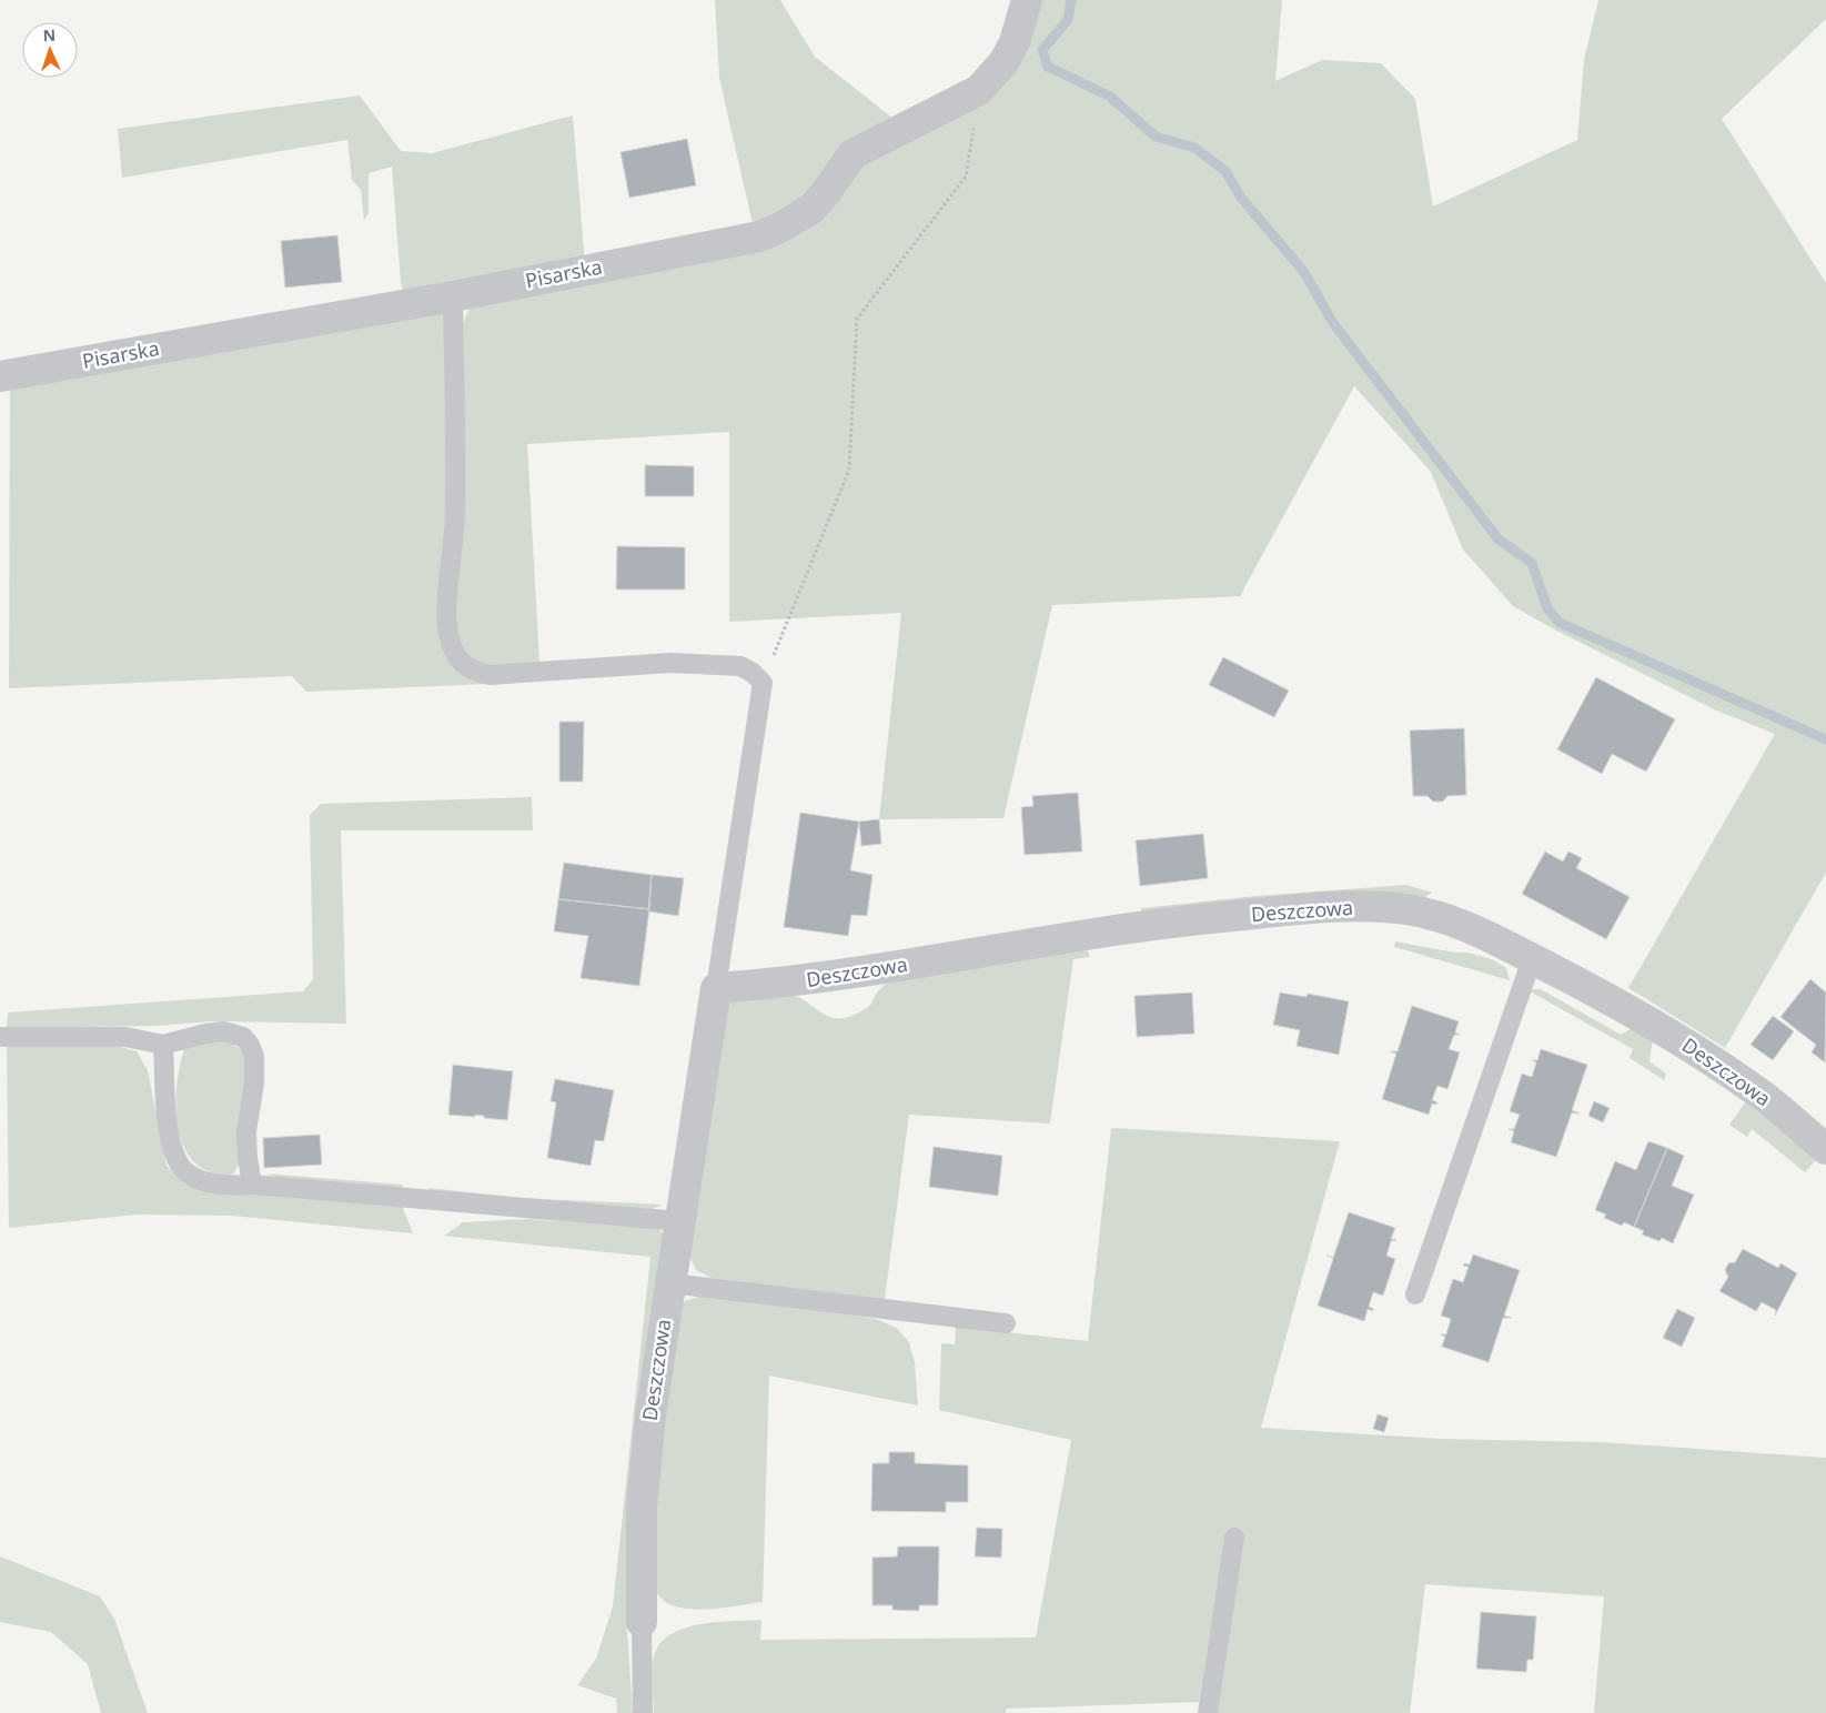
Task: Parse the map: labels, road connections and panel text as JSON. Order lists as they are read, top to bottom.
{
  "streets": {
    "street": ["Pisarska", "Deszczowa"]
  },
  "north": "top"
}
